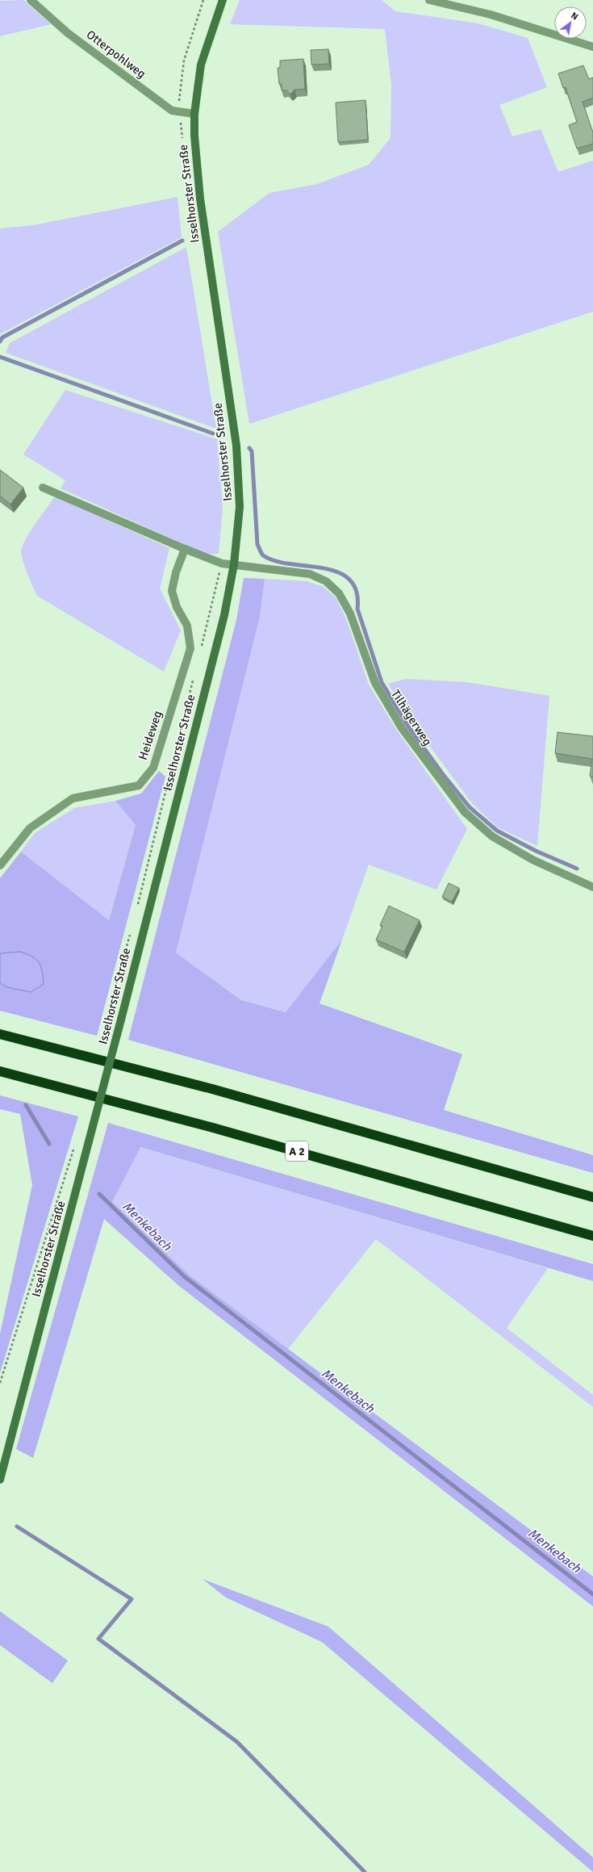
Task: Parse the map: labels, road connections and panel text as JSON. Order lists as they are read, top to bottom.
{
  "streets": {
    "highway": ["A 2"],
    "street": [
      "Otterpohlweg",
      "Isselhorster Straße",
      "Tilhägerweg",
      "Heideweg"
    ]
  },
  "crossings": [
    ["Otterpohlweg", "Isselhorster Straße"],
    ["Isselhorster Straße", "Tilhägerweg"]
  ],
  "water": ["Menkebach"],
  "north": "top right"
}
